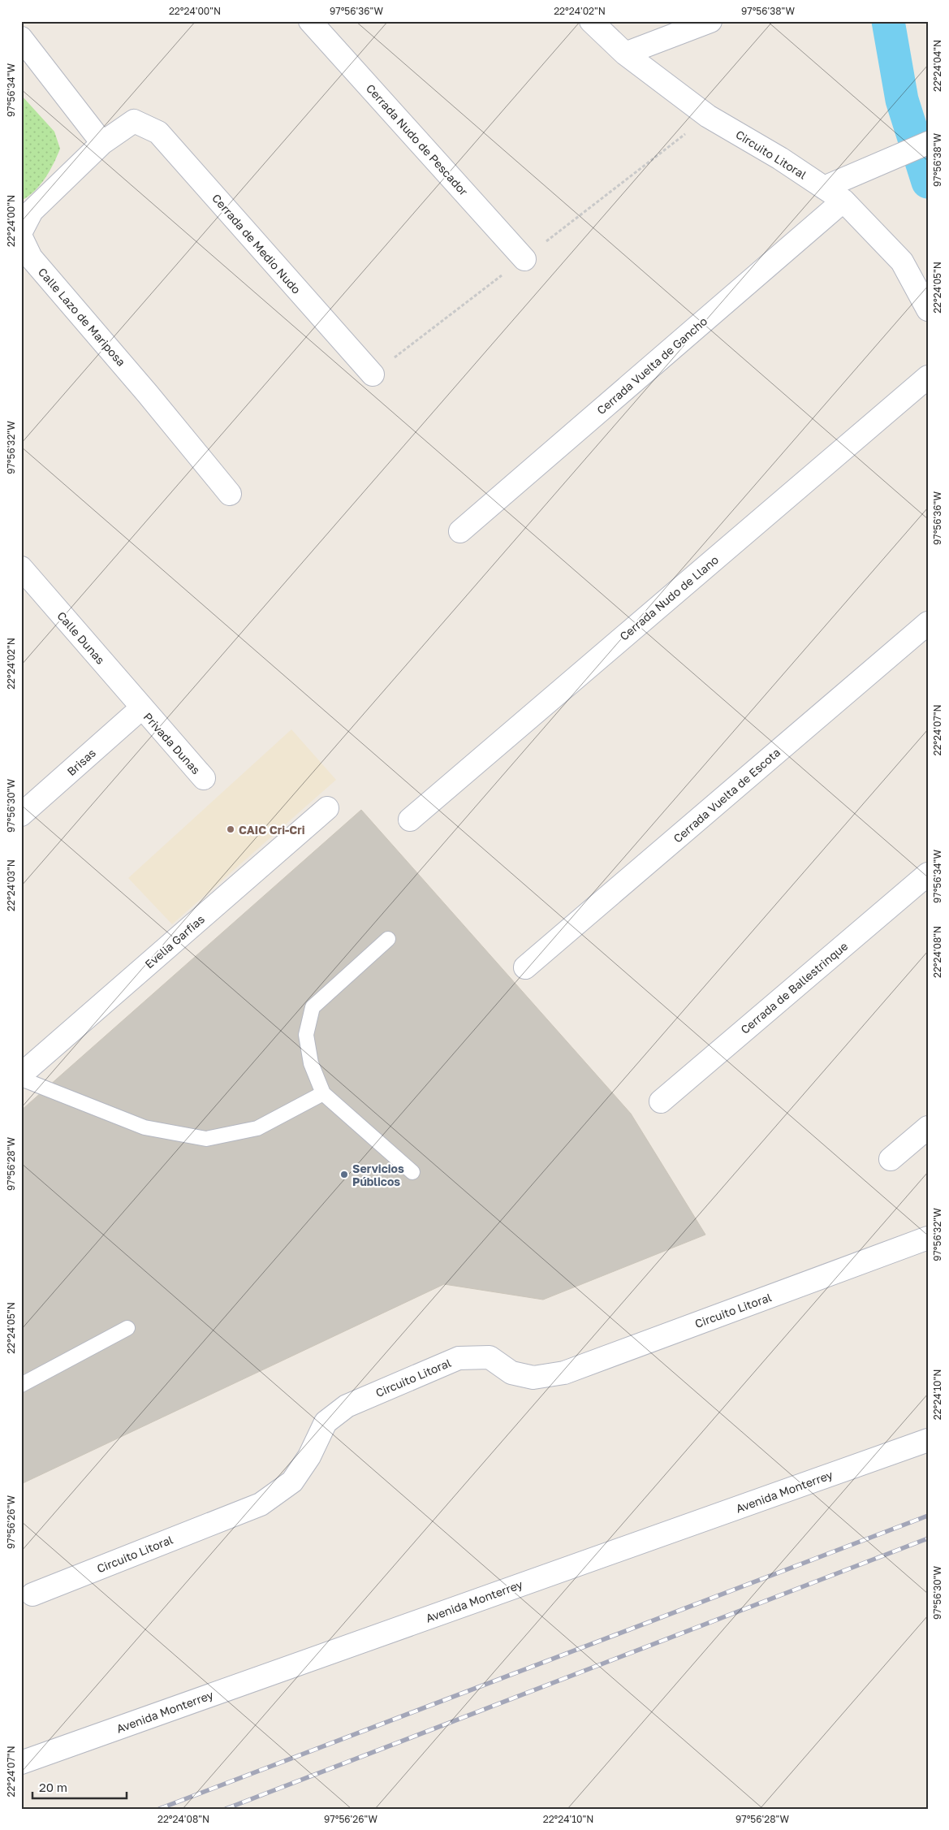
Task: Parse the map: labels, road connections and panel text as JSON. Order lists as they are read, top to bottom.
{
  "streets": {
    "street": [
      "Cerrada Nudo de Pescador",
      "Circuito Litoral",
      "Cerrada de Medio Nudo",
      "Calle Lazo de Mariposa",
      "Cerrada Vuelta de Gancho",
      "Cerrada Nudo de Llano",
      "Calle Dunas",
      "Privada Dunas",
      "Brisas",
      "Cerrada Vuelta de Escota",
      "Evelia Garfias",
      "Cerrada de Ballestrinque",
      "Avenida Monterrey"
    ]
  },
  "crossings": [
    ["Circuito Litoral", "Cerrada Vuelta de Gancho"],
    ["Calle Dunas", "Privada Dunas"],
    ["Calle Dunas", "Brisas"],
    ["Privada Dunas", "Brisas"]
  ],
  "places": ["CAIC Cri-Cri", "Servicios Públicos"],
  "scale_bar": "20 m",
  "coordinates": [
    "22°24'00\"N",
    "97°56'36\"W",
    "22°24'02\"N",
    "97°56'38\"W",
    "22°24'04\"N",
    "97°56'34\"W",
    "22°24'05\"N",
    "97°56'32\"W",
    "22°24'07\"N",
    "97°56'30\"W",
    "22°24'03\"N",
    "22°24'08\"N",
    "97°56'28\"W",
    "22°24'10\"N",
    "97°56'26\"W"
  ]
}
